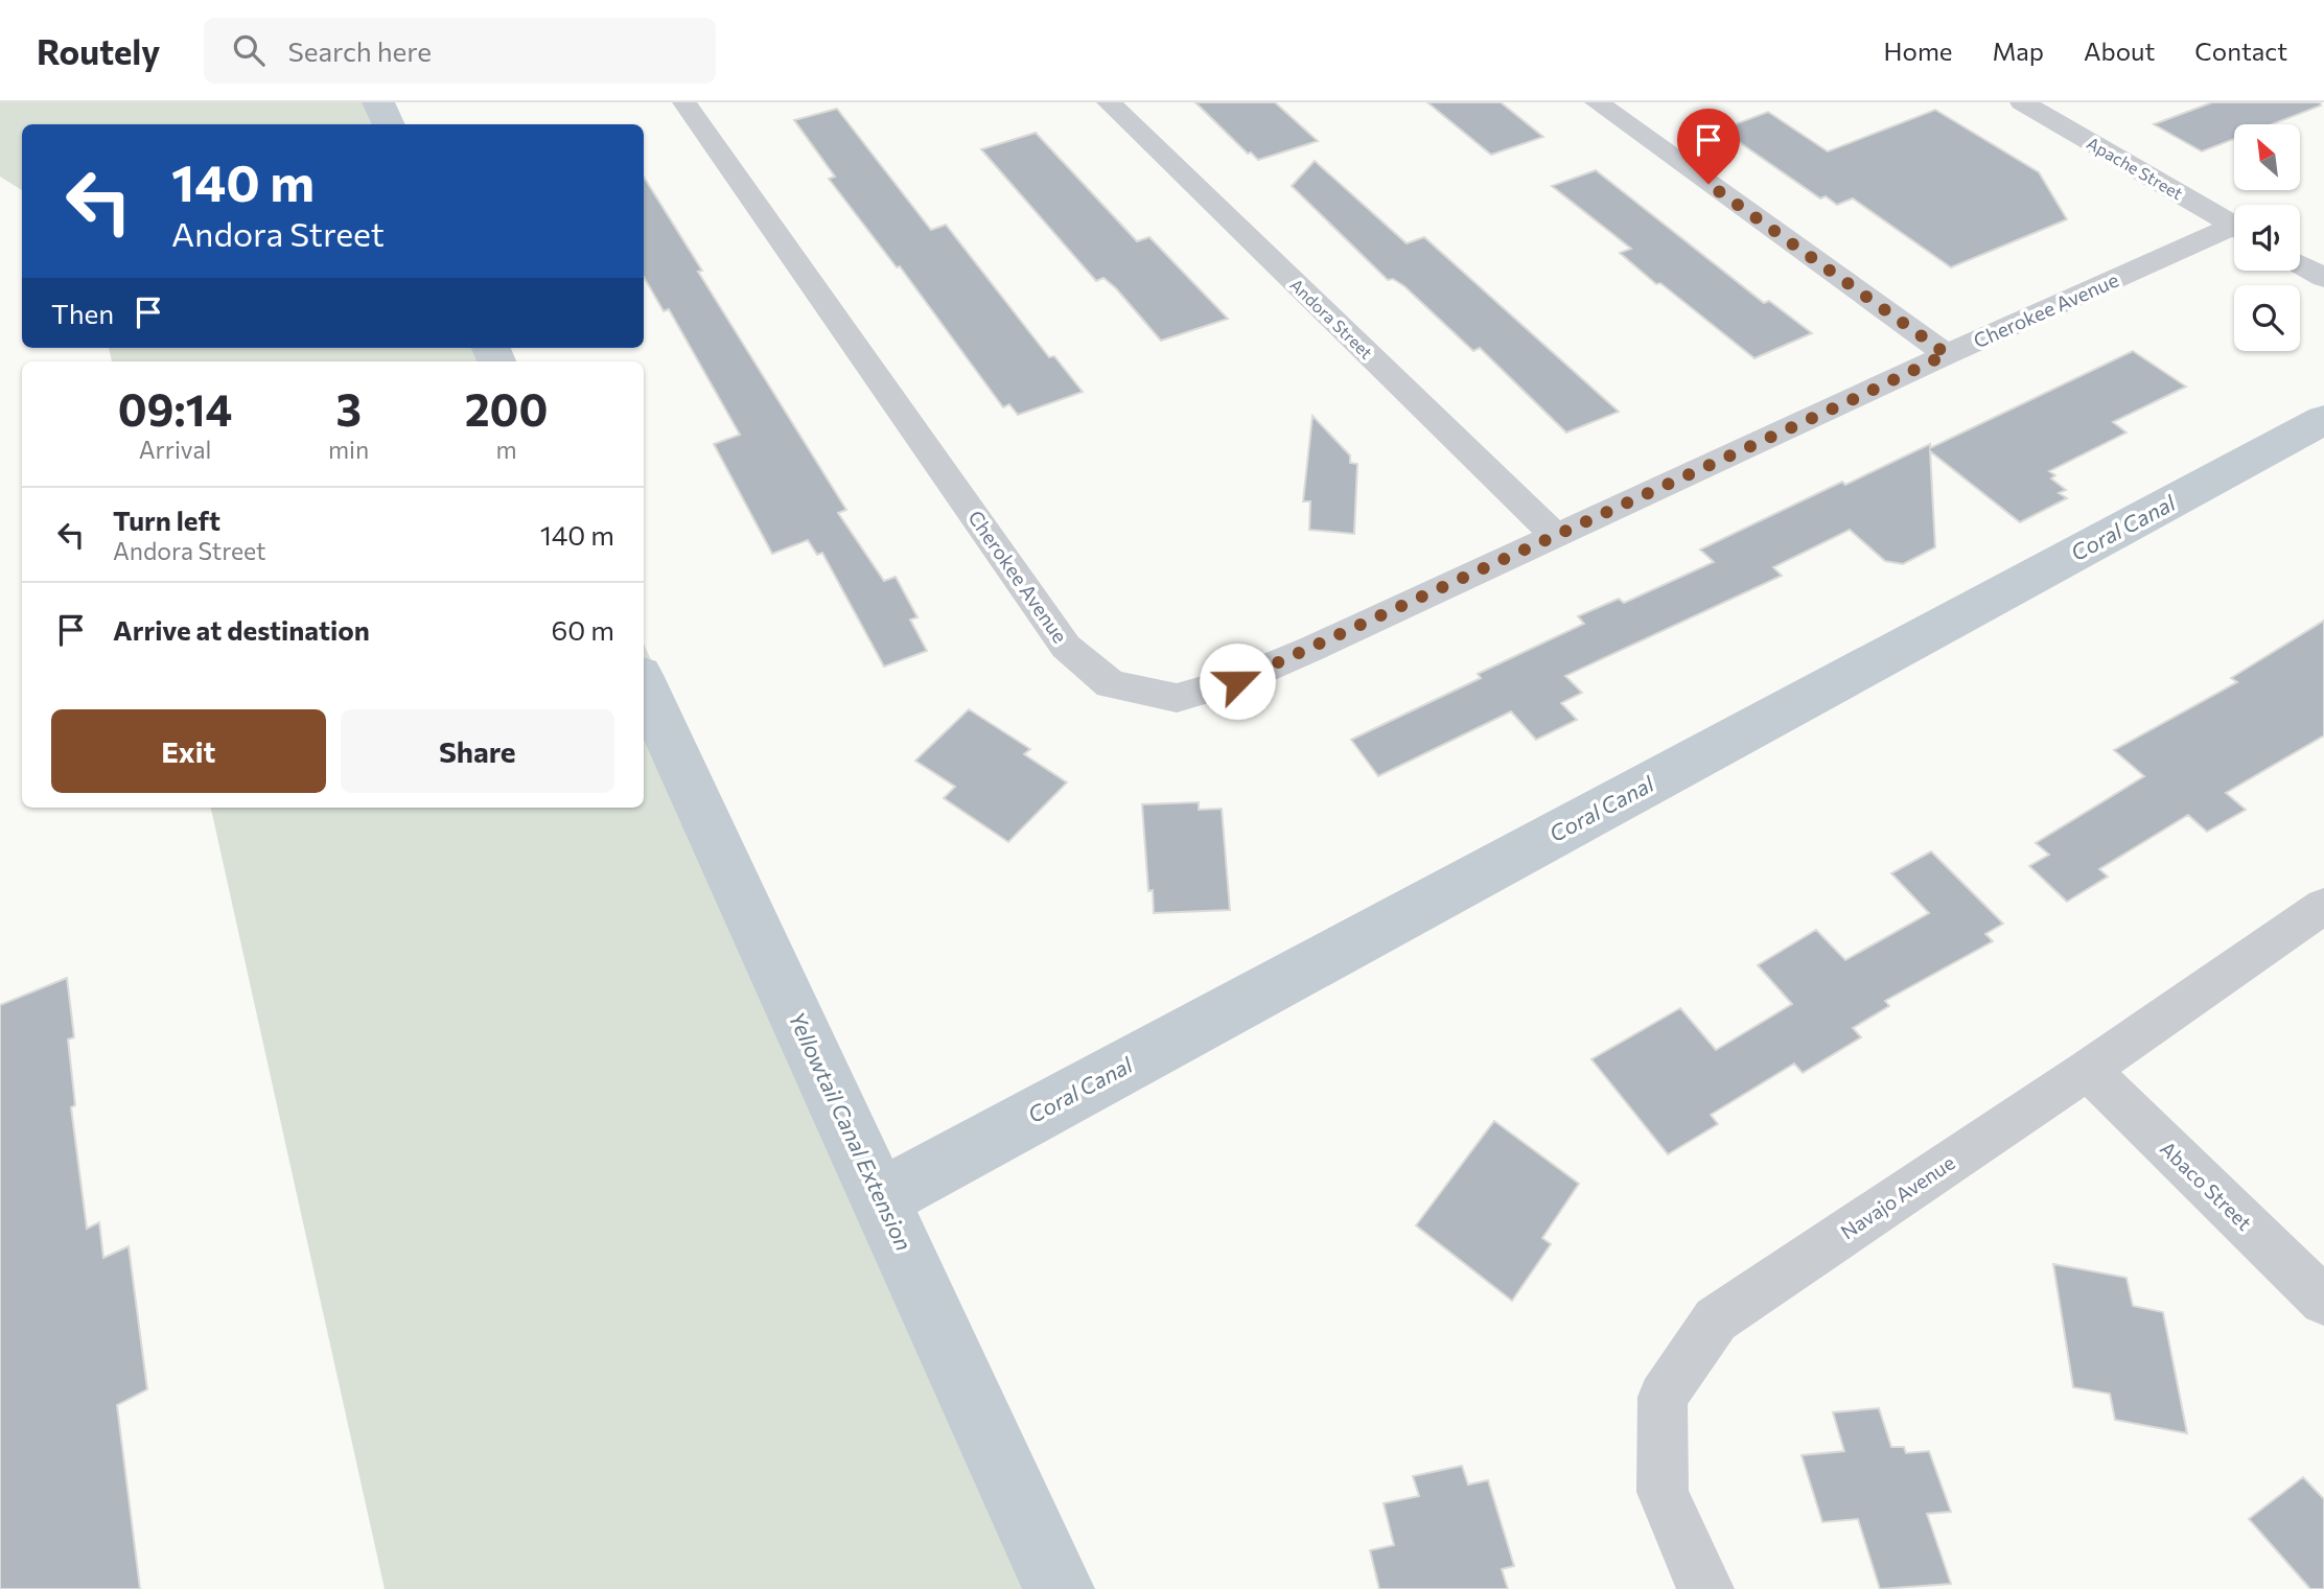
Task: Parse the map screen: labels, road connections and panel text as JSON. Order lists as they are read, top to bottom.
{
  "streets": {
    "street": [
      "Apache Street",
      "Cherokee Avenue",
      "Andora Street",
      "Abaco Street",
      "Navajo Avenue"
    ]
  },
  "crossings": [
    ["Cherokee Avenue", "Andora Street"],
    ["Abaco Street", "Navajo Avenue"]
  ],
  "water": ["Coral Canal", "Yellowtail Canal Extension"],
  "north": "top left",
  "page": {
    "header": "Routely",
    "search": "Search here",
    "nav": [
      "Home",
      "Map",
      "About",
      "Contact"
    ],
    "turn": ["140 m", "Andora Street"],
    "then": "Then",
    "eta": [
      "09:14",
      "Arrival",
      "3",
      "min",
      "200",
      "m"
    ],
    "list": [
      {
        "name": "Turn left",
        "note": "Andora Street",
        "value": "140 m"
      },
      {
        "name": "Arrive at destination",
        "value": "60 m"
      }
    ],
    "buttons": ["Exit", "Share"]
  }
}
